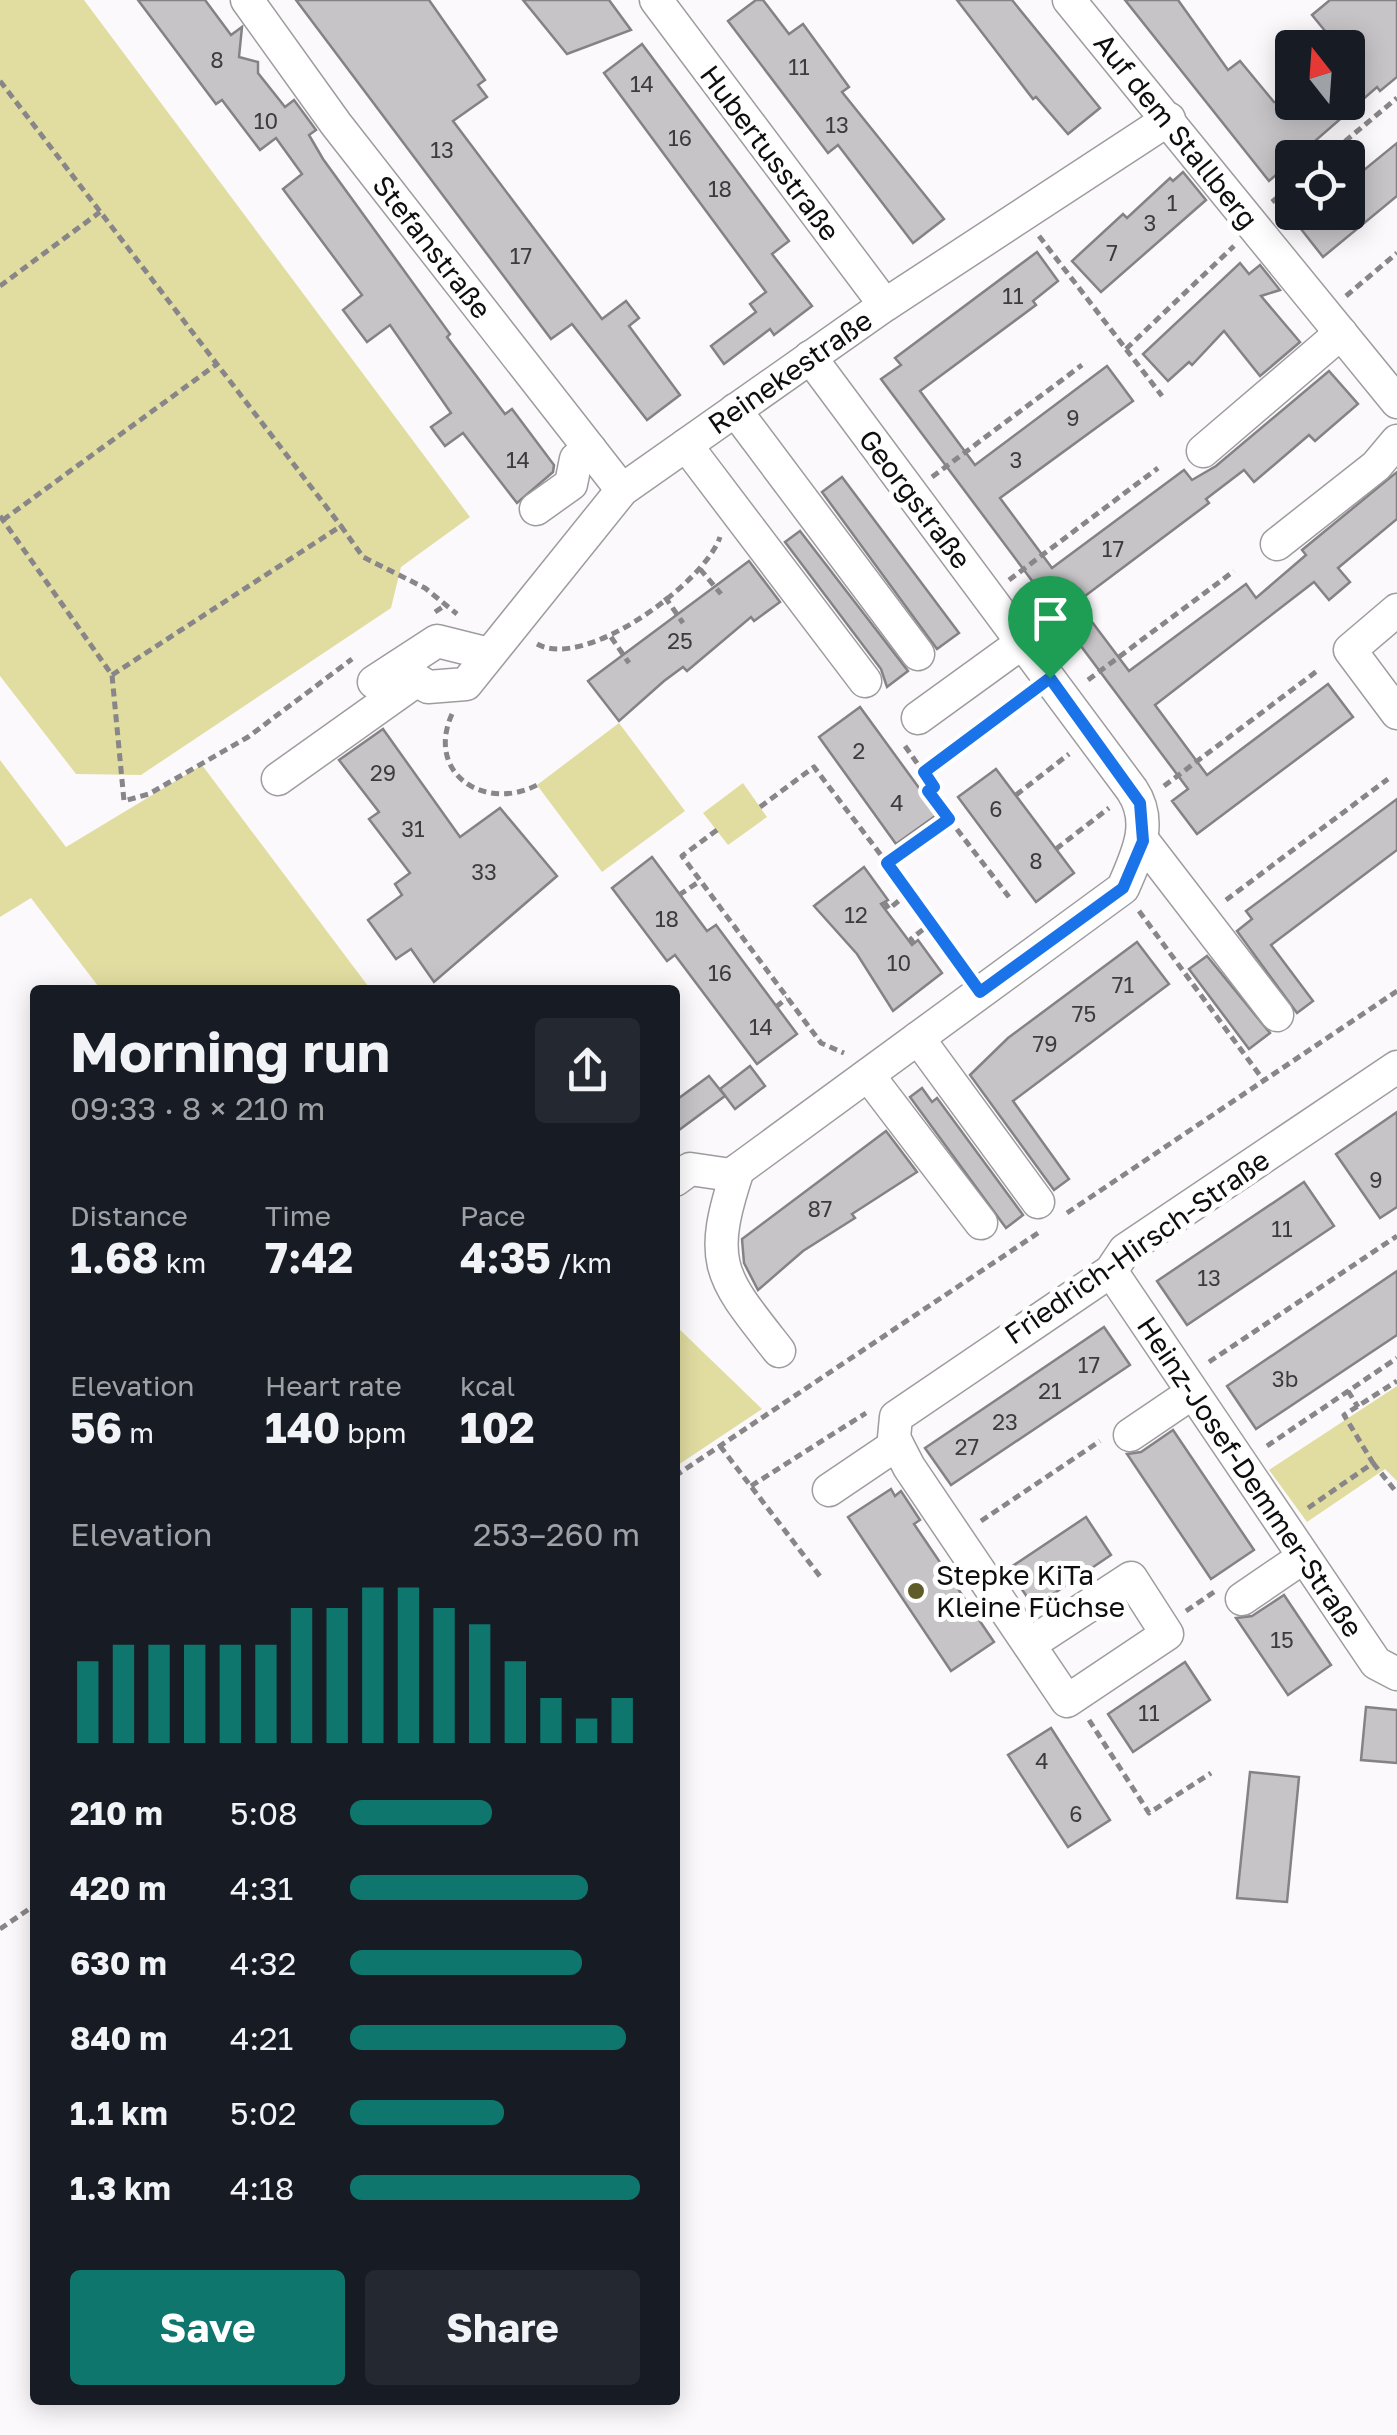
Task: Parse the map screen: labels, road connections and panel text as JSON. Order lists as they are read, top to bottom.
{
  "streets": {
    "street": [
      "Auf dem Stallberg",
      "Hubertusstraße",
      "Stefanstraße",
      "Reinekestraße",
      "Georgstraße",
      "Friedrich-Hirsch-Straße",
      "Heinz-Josef-Demmer-Straße"
    ]
  },
  "crossings": [
    ["Auf dem Stallberg", "Reinekestraße"],
    ["Hubertusstraße", "Reinekestraße"],
    ["Stefanstraße", "Reinekestraße"],
    ["Reinekestraße", "Georgstraße"],
    ["Friedrich-Hirsch-Straße", "Heinz-Josef-Demmer-Straße"]
  ],
  "places": ["Stepke KiTa Kleine Füchse"],
  "house_numbers": [
    "8",
    "11",
    "14",
    "10",
    "13",
    "16",
    "13",
    "18",
    "1",
    "3",
    "7",
    "17",
    "11",
    "9",
    "14",
    "3",
    "17",
    "25",
    "2",
    "29",
    "4",
    "6",
    "31",
    "8",
    "33",
    "12",
    "18",
    "10",
    "16",
    "71",
    "75",
    "14",
    "79",
    "9",
    "87",
    "11",
    "13",
    "17",
    "3b",
    "21",
    "23",
    "27",
    "15",
    "11",
    "4",
    "6"
  ],
  "north": "top",
  "page": {
    "heading": ["Morning run", "09:33 · 8 × 210 m"],
    "stats": [
      ["Distance", "1.68 km"],
      ["Time", "7:42"],
      ["Pace", "4:35 /km"],
      ["Elevation", "56 m"],
      ["Heart rate", "140 bpm"],
      ["kcal", "102"]
    ],
    "chart": ["Elevation", "253–260 m"],
    "list": [
      {
        "name": "210 m",
        "note": "5:08"
      },
      {
        "name": "420 m",
        "note": "4:31"
      },
      {
        "name": "630 m",
        "note": "4:32"
      },
      {
        "name": "840 m",
        "note": "4:21"
      },
      {
        "name": "1.1 km",
        "note": "5:02"
      },
      {
        "name": "1.3 km",
        "note": "4:18"
      }
    ],
    "buttons": ["Save", "Share"]
  }
}
